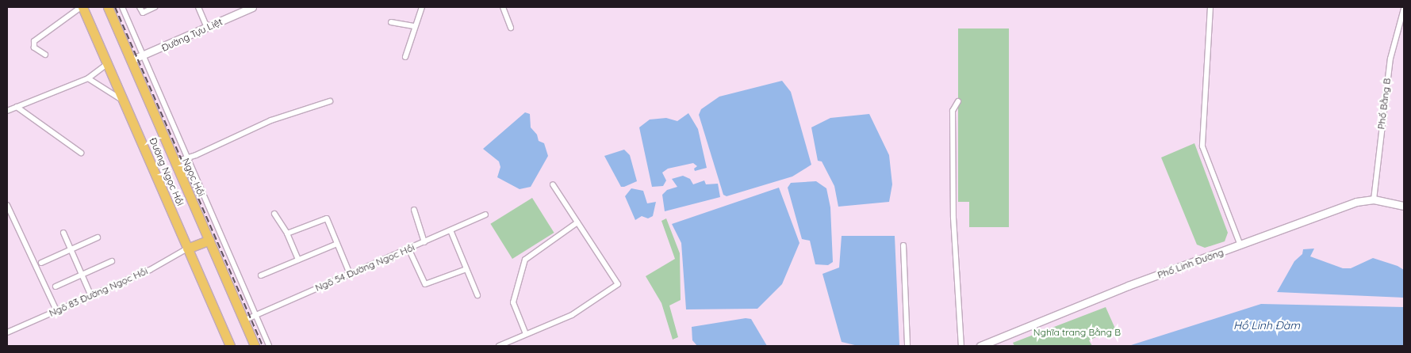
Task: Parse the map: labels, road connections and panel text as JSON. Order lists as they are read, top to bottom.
{
  "streets": {
    "highway": ["Đường Ngọc Hồi"],
    "street": [
      "Đường Tựu Liệt",
      "Phố Bằng B",
      "Ngọc Hồi",
      "Phố Linh Đường",
      "Ngõ 54 Đường Ngọc Hồi",
      "Ngõ 83 Đường Ngọc Hồi"
    ]
  },
  "crossings": [
    ["Đường Tựu Liệt", "Đường Ngọc Hồi"],
    ["Đường Tựu Liệt", "Ngọc Hồi"],
    ["Phố Bằng B", "Phố Linh Đường"],
    ["Đường Ngọc Hồi", "Ngõ 54 Đường Ngọc Hồi"],
    ["Đường Ngọc Hồi", "Ngõ 83 Đường Ngọc Hồi"],
    ["Ngọc Hồi", "Ngõ 54 Đường Ngọc Hồi"]
  ],
  "water": ["Hồ Linh Đàm"],
  "parks": ["Nghĩa trang Bằng B"]
}
